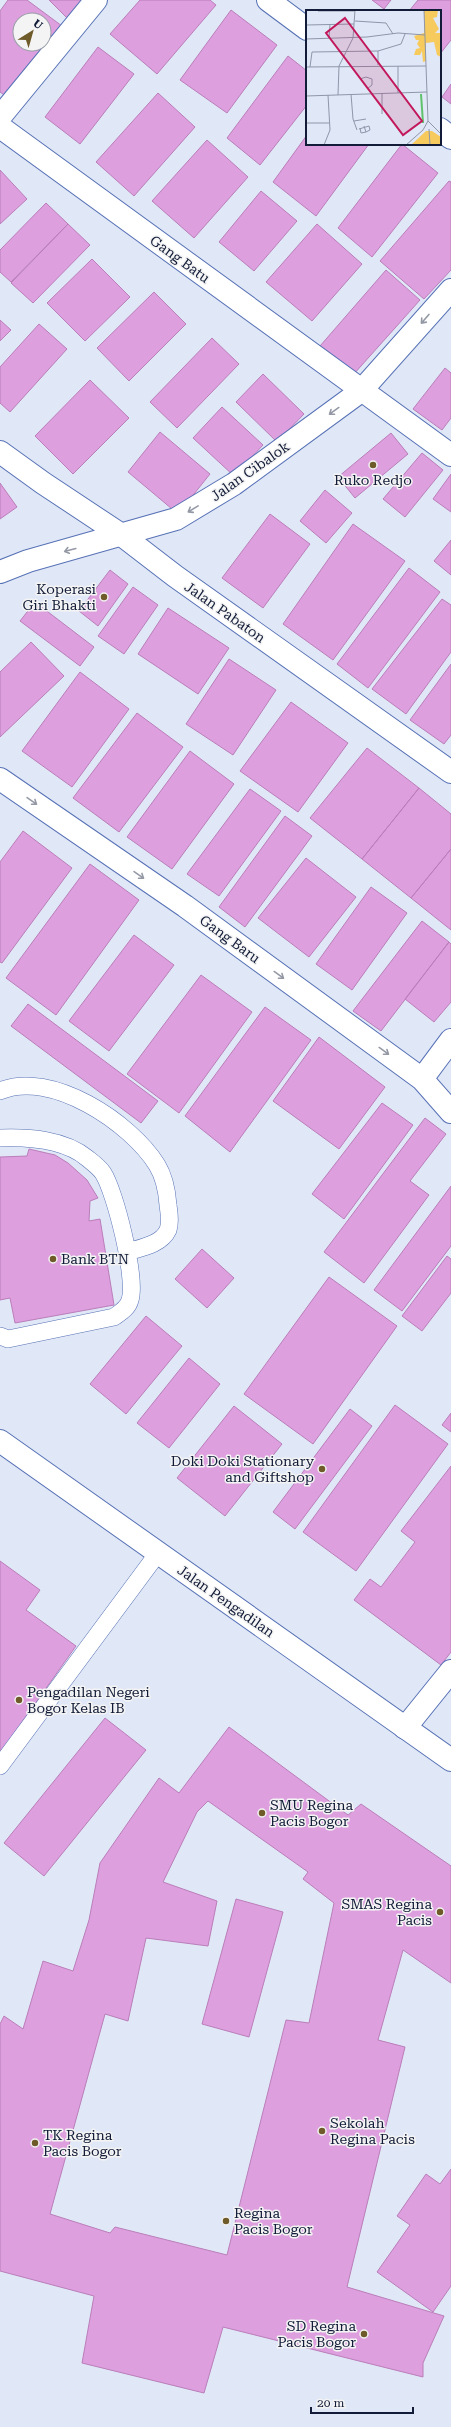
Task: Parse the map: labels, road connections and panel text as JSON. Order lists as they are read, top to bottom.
{
  "streets": {
    "street": [
      "Gang Batu",
      "Jalan Cibalok",
      "Jalan Pabaton",
      "Gang Baru",
      "Jalan Pengadilan"
    ]
  },
  "crossings": [
    ["Gang Batu", "Jalan Cibalok"],
    ["Jalan Cibalok", "Jalan Pabaton"]
  ],
  "one_way": ["Jalan Cibalok", "Gang Baru"],
  "places": [
    "Ruko Redjo",
    "Koperasi Giri Bhakti",
    "Bank BTN",
    "Doki Doki Stationary and Giftshop",
    "Pengadilan Negeri Bogor Kelas IB",
    "SMU Regina Pacis Bogor",
    "SMAS Regina Pacis",
    "Sekolah Regina Pacis",
    "TK Regina Pacis Bogor",
    "Regina Pacis Bogor",
    "SD Regina Pacis Bogor"
  ],
  "scale_bar": "20 m",
  "north": "top right"
}
